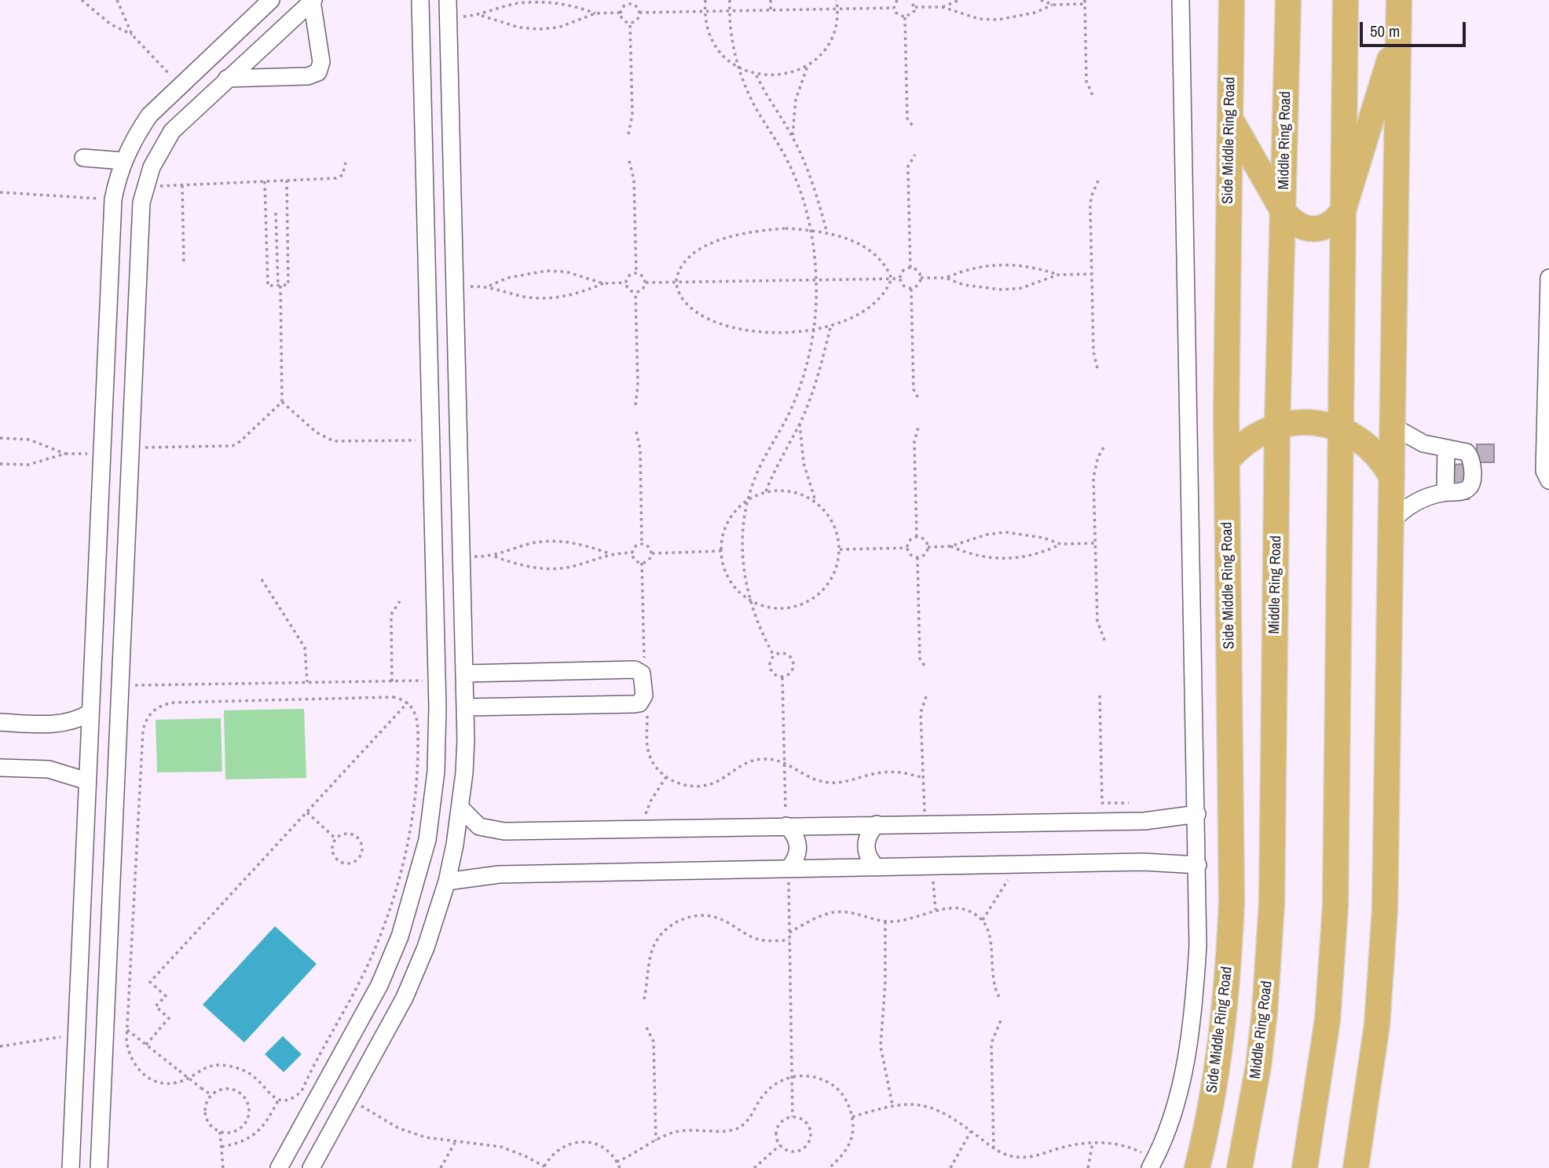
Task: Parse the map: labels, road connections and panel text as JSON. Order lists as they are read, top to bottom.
{
  "streets": {
    "highway": ["Side Middle Ring Road", "Middle Ring Road"]
  },
  "scale_bar": "50 m"
}
